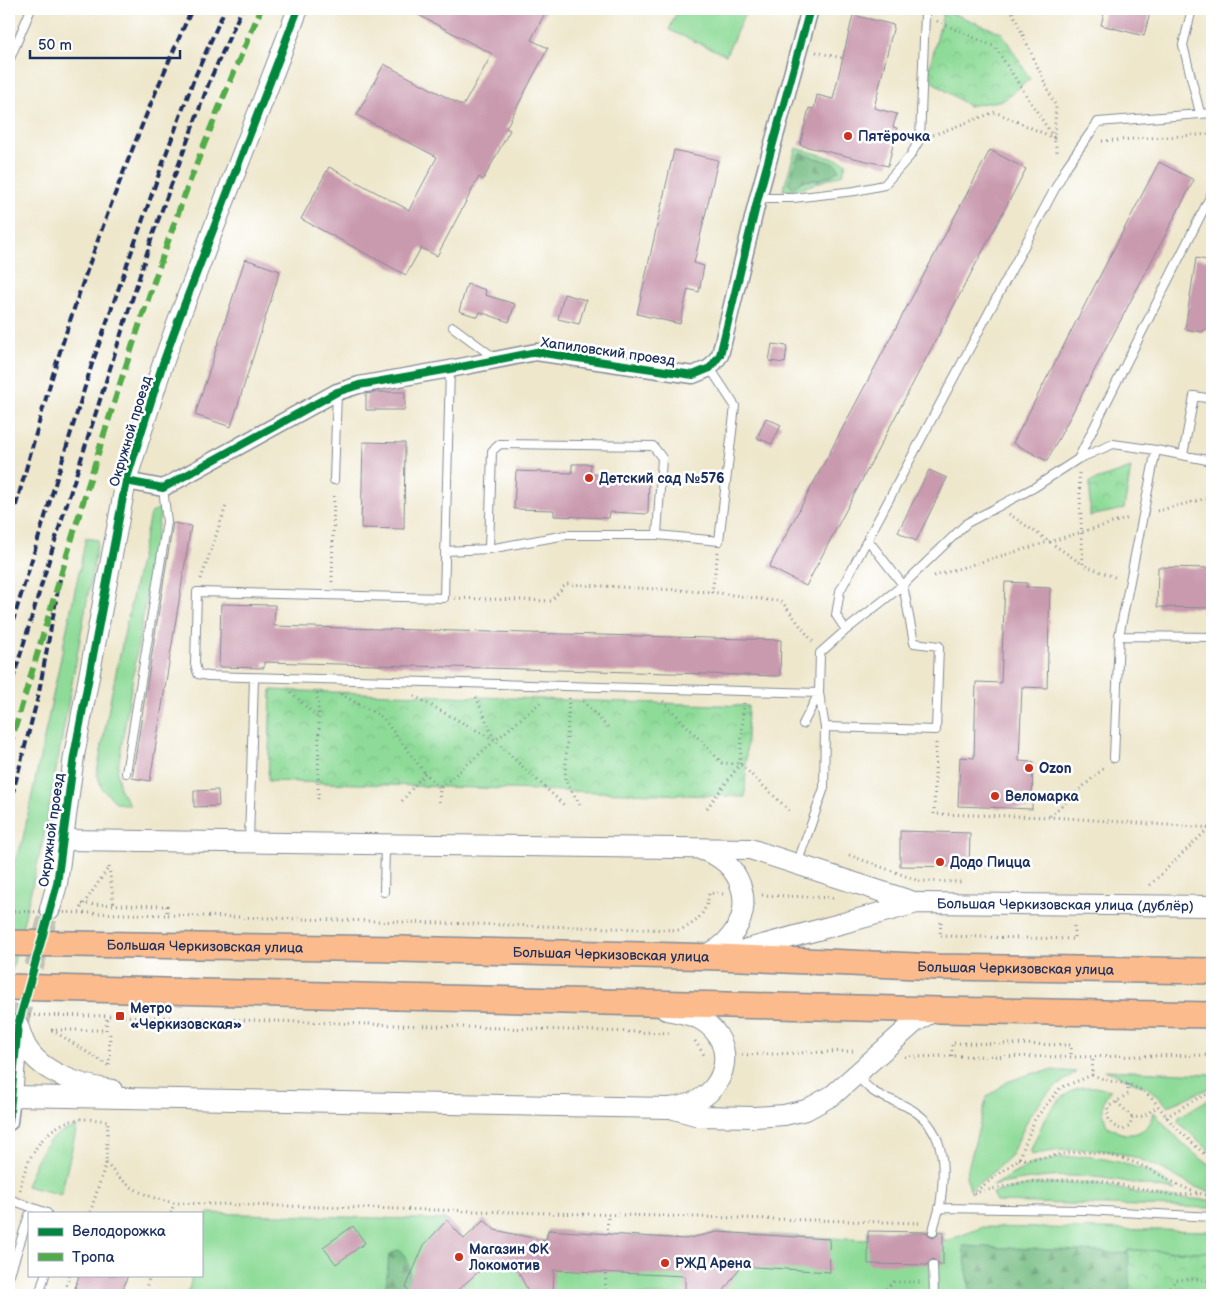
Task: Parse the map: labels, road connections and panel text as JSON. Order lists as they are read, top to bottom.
{
  "streets": {
    "main road": ["Большая Черкизовская улица"],
    "street": ["Хапиловский проезд", "Окружной проезд", "Большая Черкизовская улица (дублёр)"]
  },
  "places": {
    "other": [
      "Пятёрочка",
      "Детский сад №576",
      "Ozon",
      "Веломарка",
      "Додо Пицца",
      "Магазин ФК Локомотив",
      "РЖД Арена"
    ],
    "transit": ["Метро «Черкизовская»"]
  },
  "legend": ["Велодорожка", "Тропа"],
  "scale_bar": "50 m"
}
